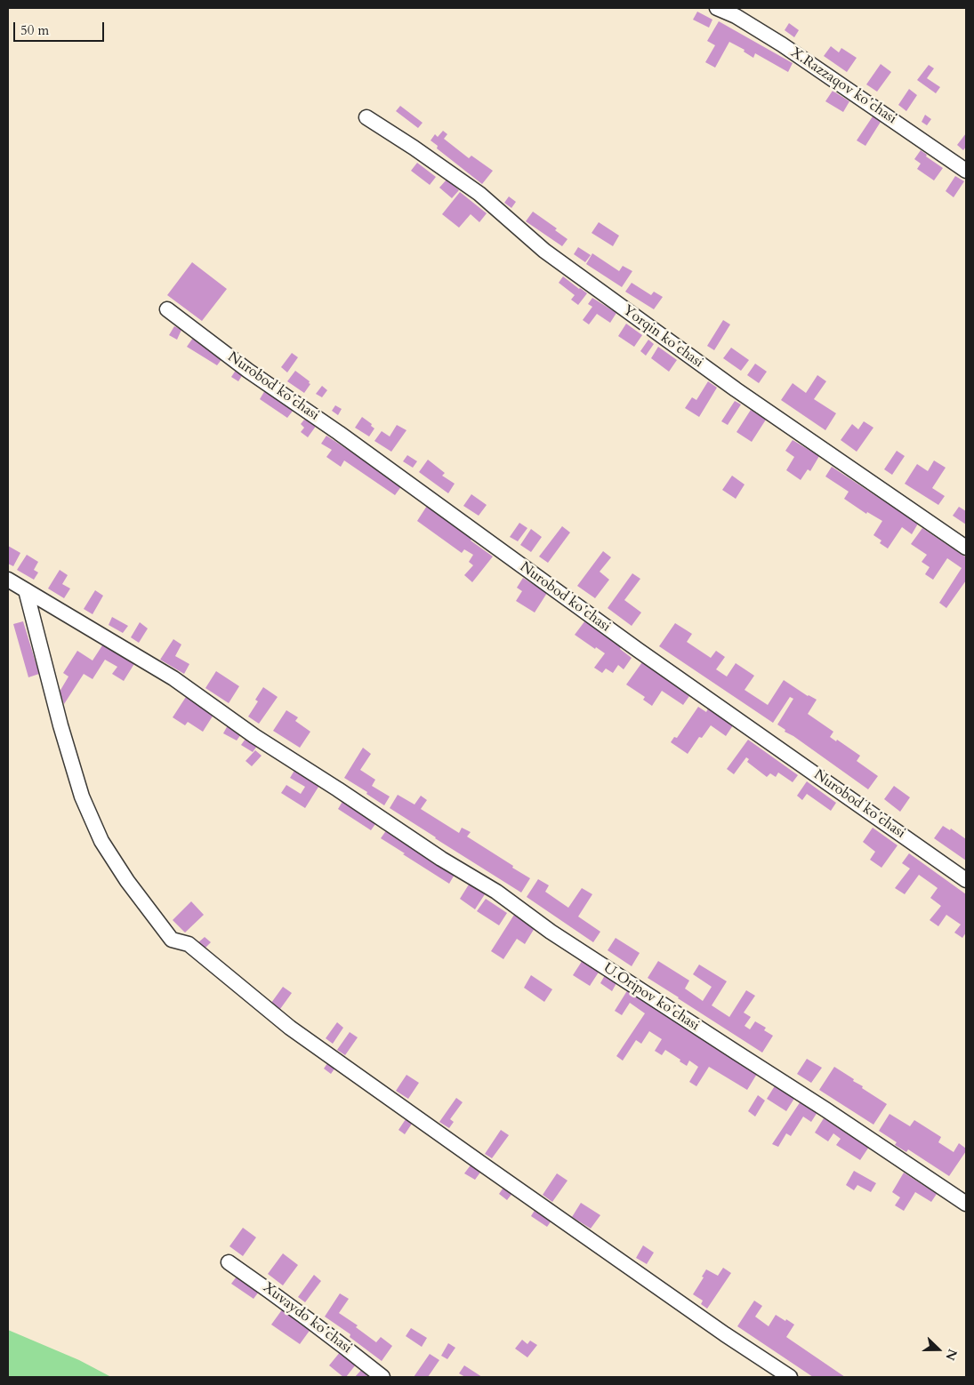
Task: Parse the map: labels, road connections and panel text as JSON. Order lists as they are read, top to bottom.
{
  "streets": {
    "street": [
      "X.Razzaqov koʻchasi",
      "Yorqin koʻchasi",
      "Nurobod koʻchasi",
      "U.Oripov koʻchasi",
      "Xuvaydo koʻchasi"
    ]
  },
  "scale_bar": "50 m",
  "north": "right"
}
